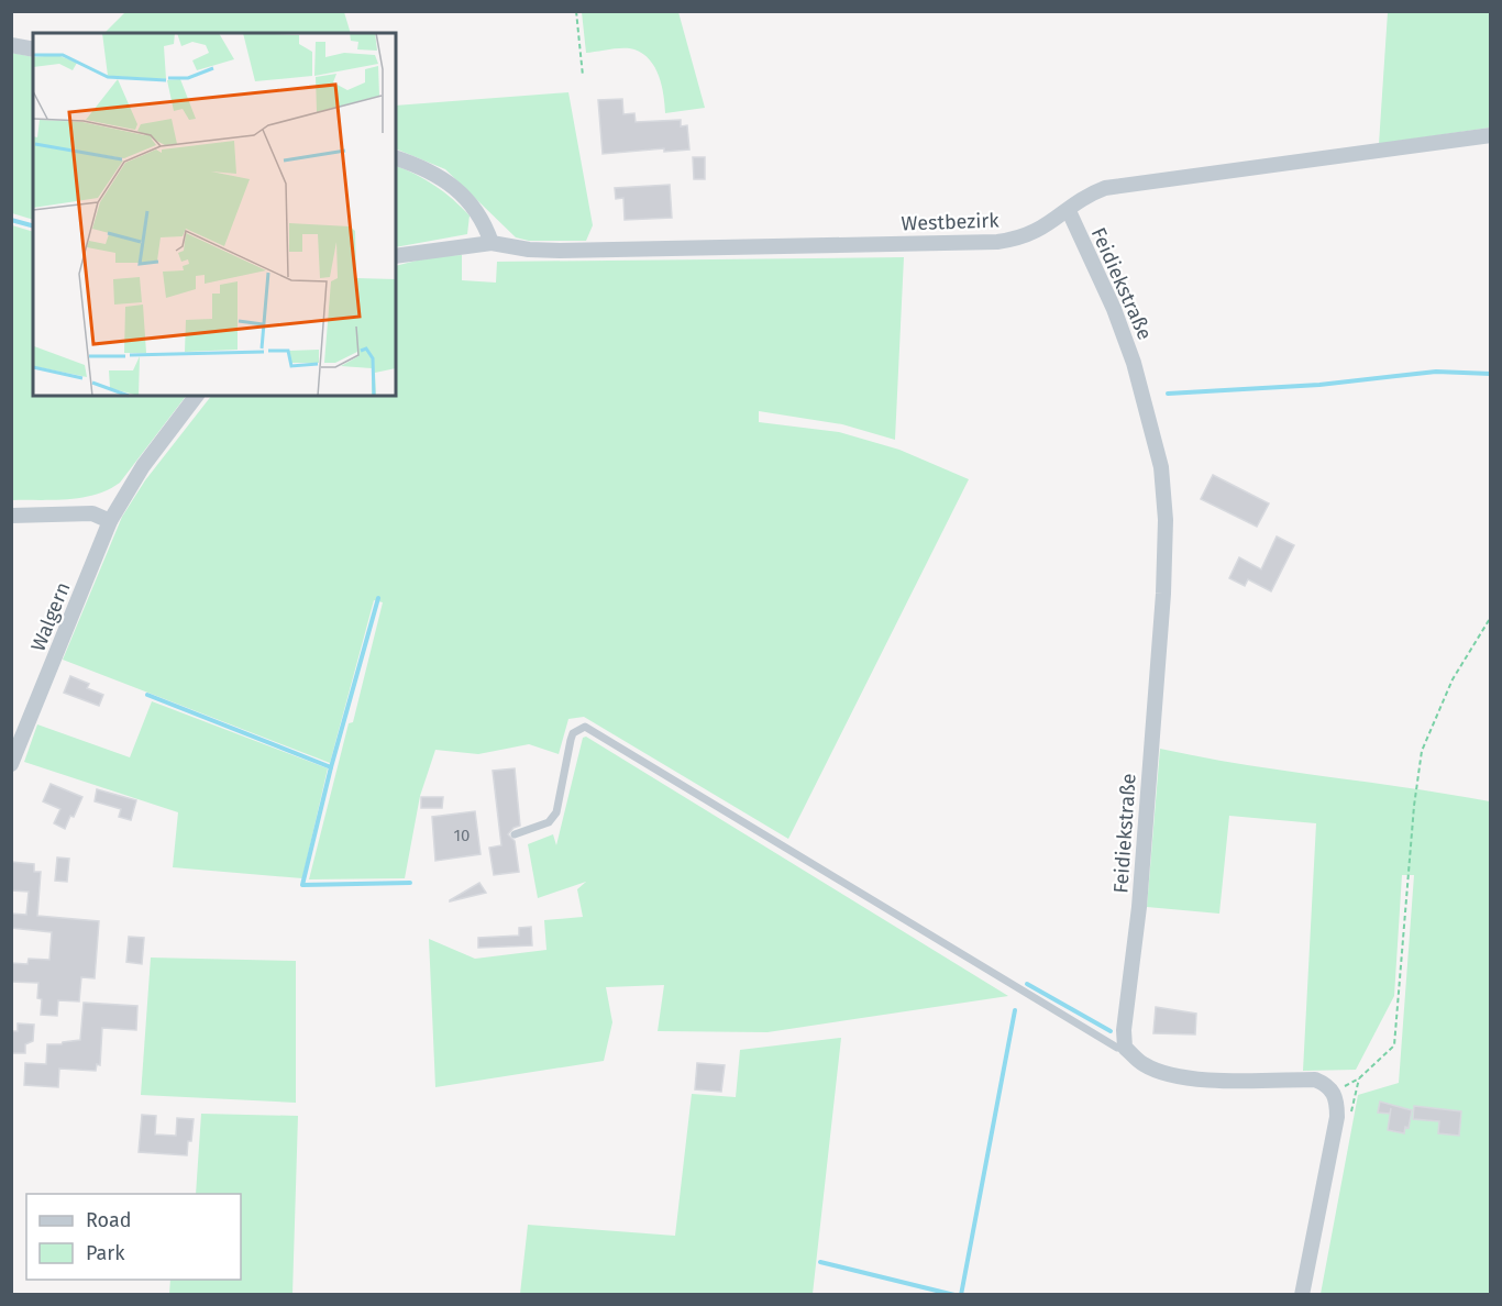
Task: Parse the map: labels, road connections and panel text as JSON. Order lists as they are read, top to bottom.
{
  "streets": {
    "street": ["Westbezirk", "Feidiekstraße", "Walgern"]
  },
  "crossings": [
    ["Westbezirk", "Feidiekstraße"]
  ],
  "house_numbers": ["10"],
  "legend": ["Road", "Park"]
}
